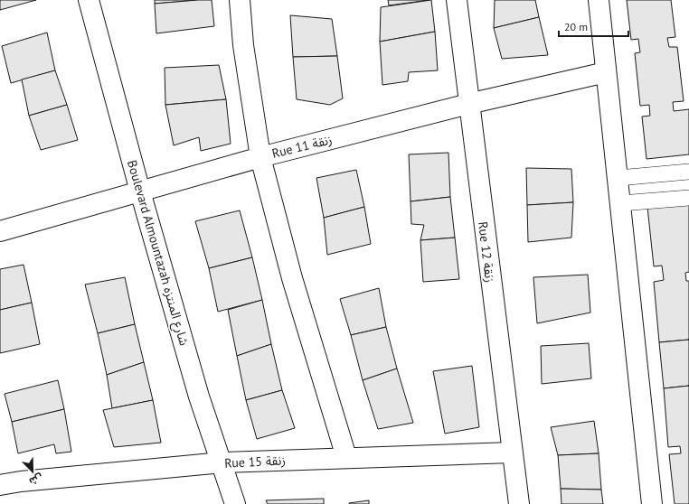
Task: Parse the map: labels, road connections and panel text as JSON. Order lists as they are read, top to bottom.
{
  "streets": {
    "street": [
      "Rue 11 زنقة",
      "Rue 12 زنقة",
      "Boulevard Almountazah شارع المنتزه",
      "Rue 15 زنقة"
    ]
  },
  "crossings": [
    ["Rue 11 زنقة", "Rue 12 زنقة"],
    ["Rue 11 زنقة", "Boulevard Almountazah شارع المنتزه"],
    ["Rue 12 زنقة", "Rue 15 زنقة"],
    ["Boulevard Almountazah شارع المنتزه", "Rue 15 زنقة"]
  ],
  "scale_bar": "20 m",
  "north": "bottom right"
}
